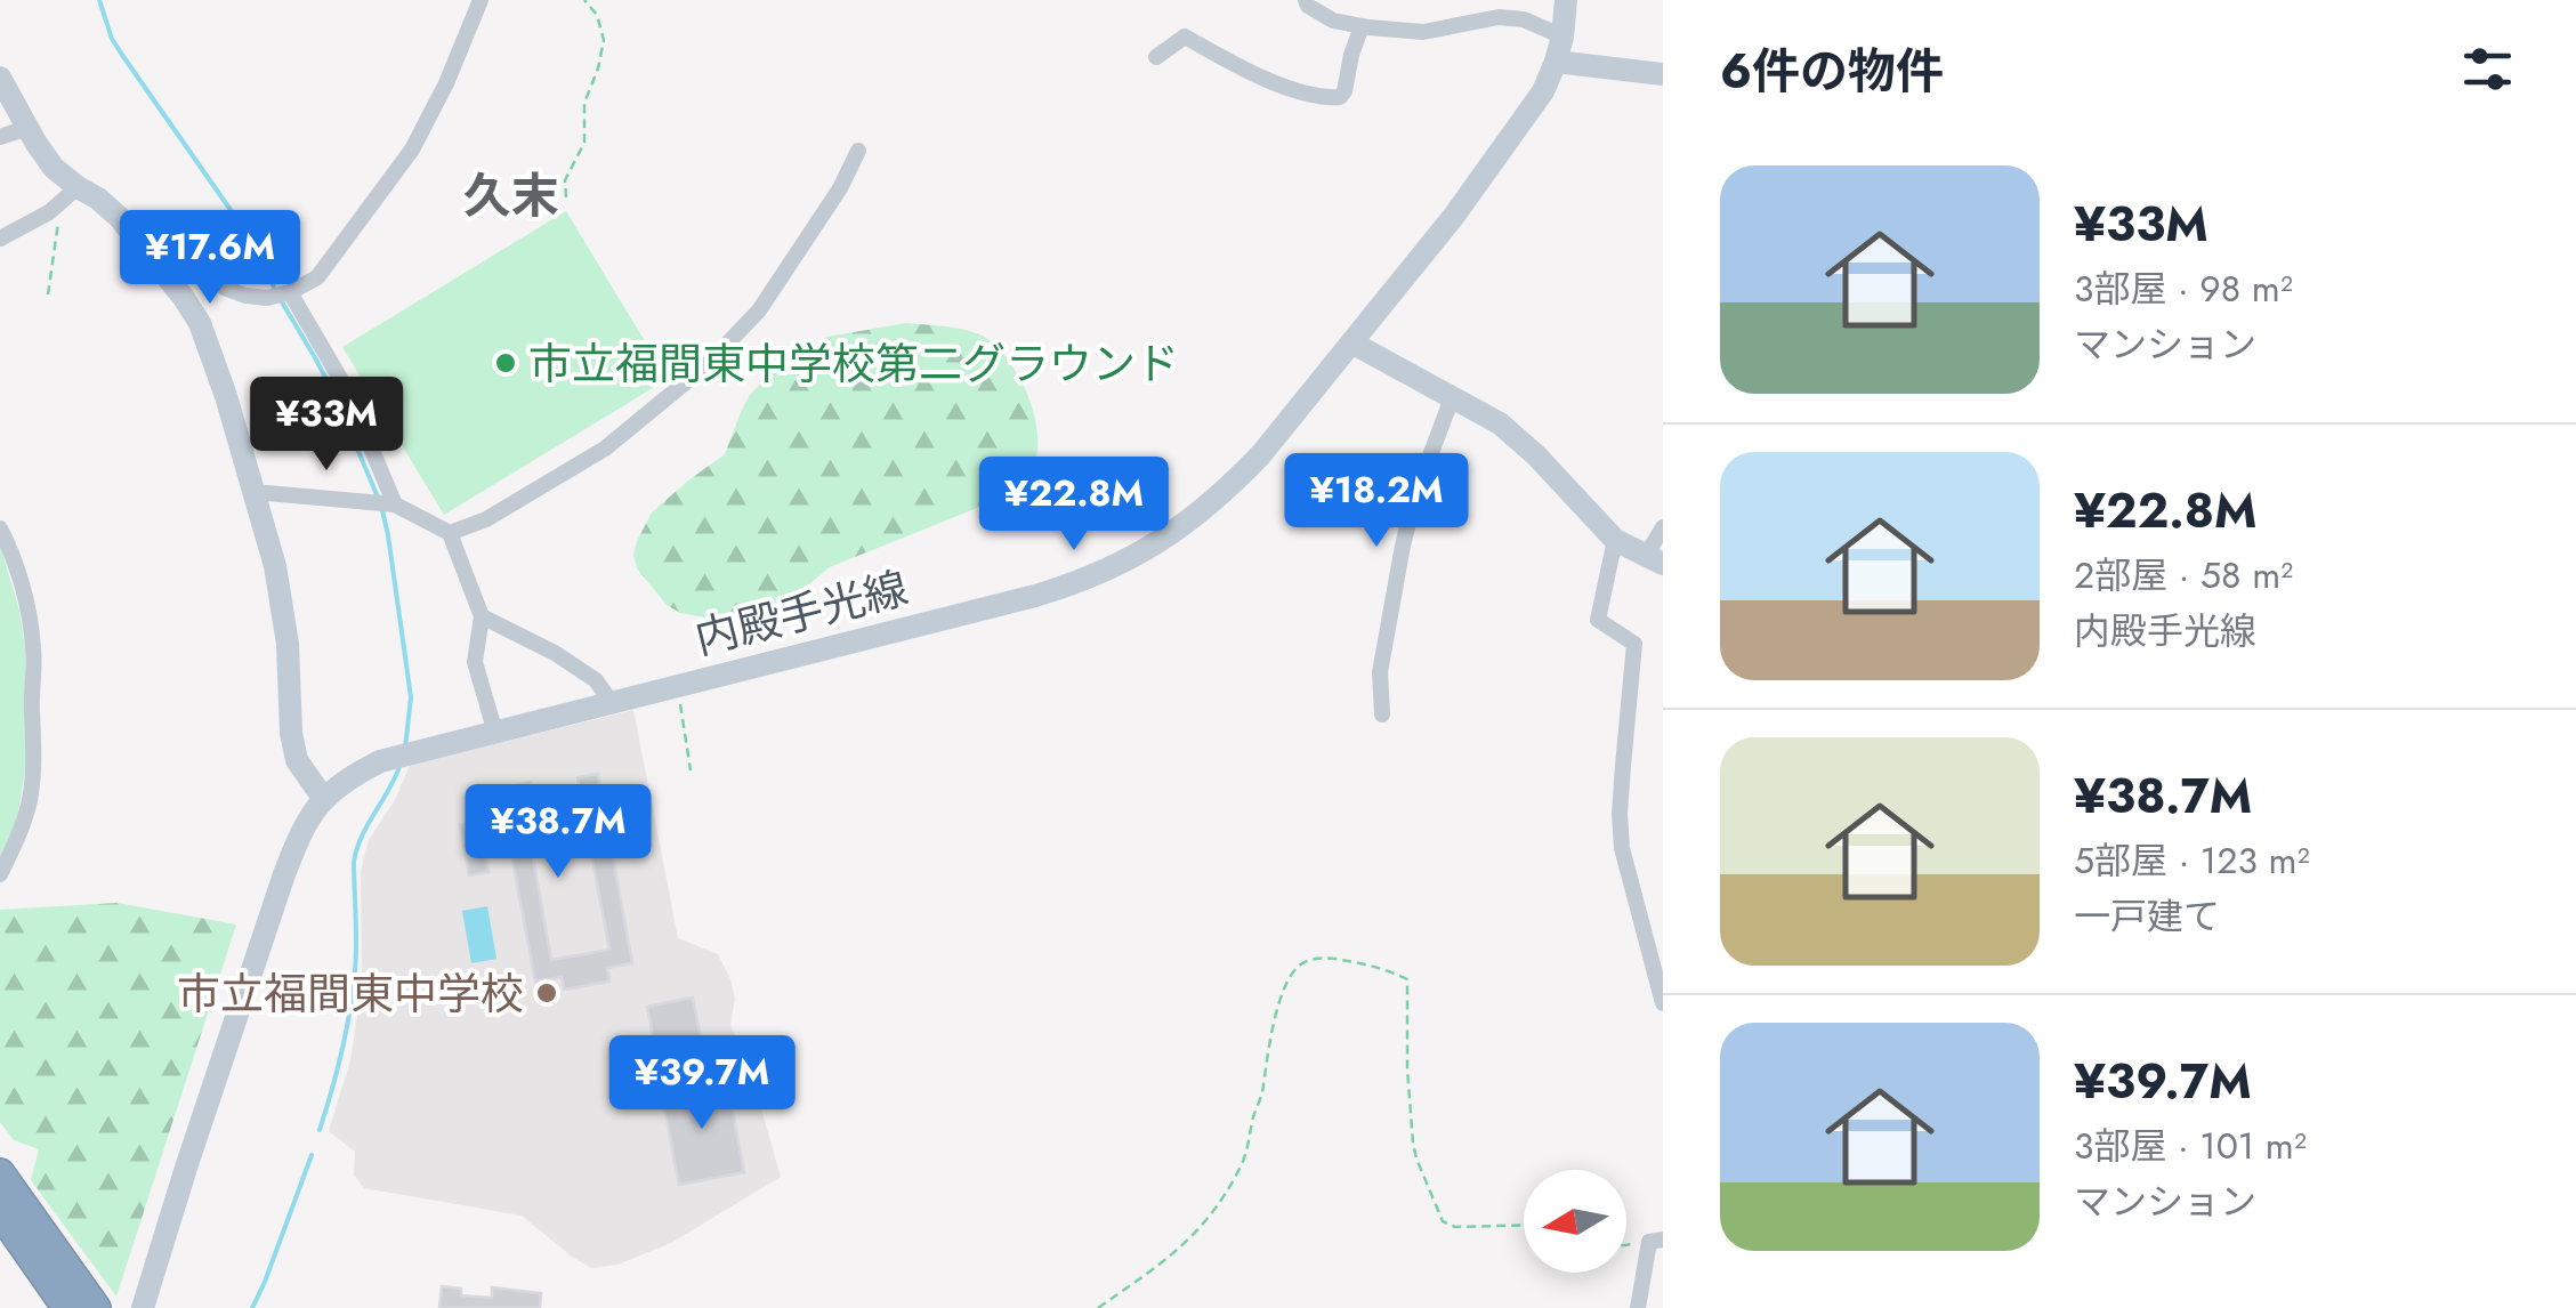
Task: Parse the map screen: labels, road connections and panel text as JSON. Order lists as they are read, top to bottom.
{
  "streets": {
    "main road": ["内殿手光線"]
  },
  "districts": ["久末"],
  "places": ["市立福間東中学校第二グラウンド", "市立福間東中学校"],
  "north": "left",
  "page": {
    "heading": "6件の物件",
    "list": [
      {
        "name": "¥33M",
        "note": "3部屋 · 98 m² · マンション"
      },
      {
        "name": "¥22.8M",
        "note": "2部屋 · 58 m² · 内殿手光線"
      },
      {
        "name": "¥38.7M",
        "note": "5部屋 · 123 m² · 一戸建て"
      },
      {
        "name": "¥39.7M",
        "note": "3部屋 · 101 m² · マンション"
      }
    ],
    "price": [
      "¥17.6M",
      "¥33M",
      "¥18.2M",
      "¥22.8M",
      "¥38.7M",
      "¥39.7M"
    ]
  }
}
